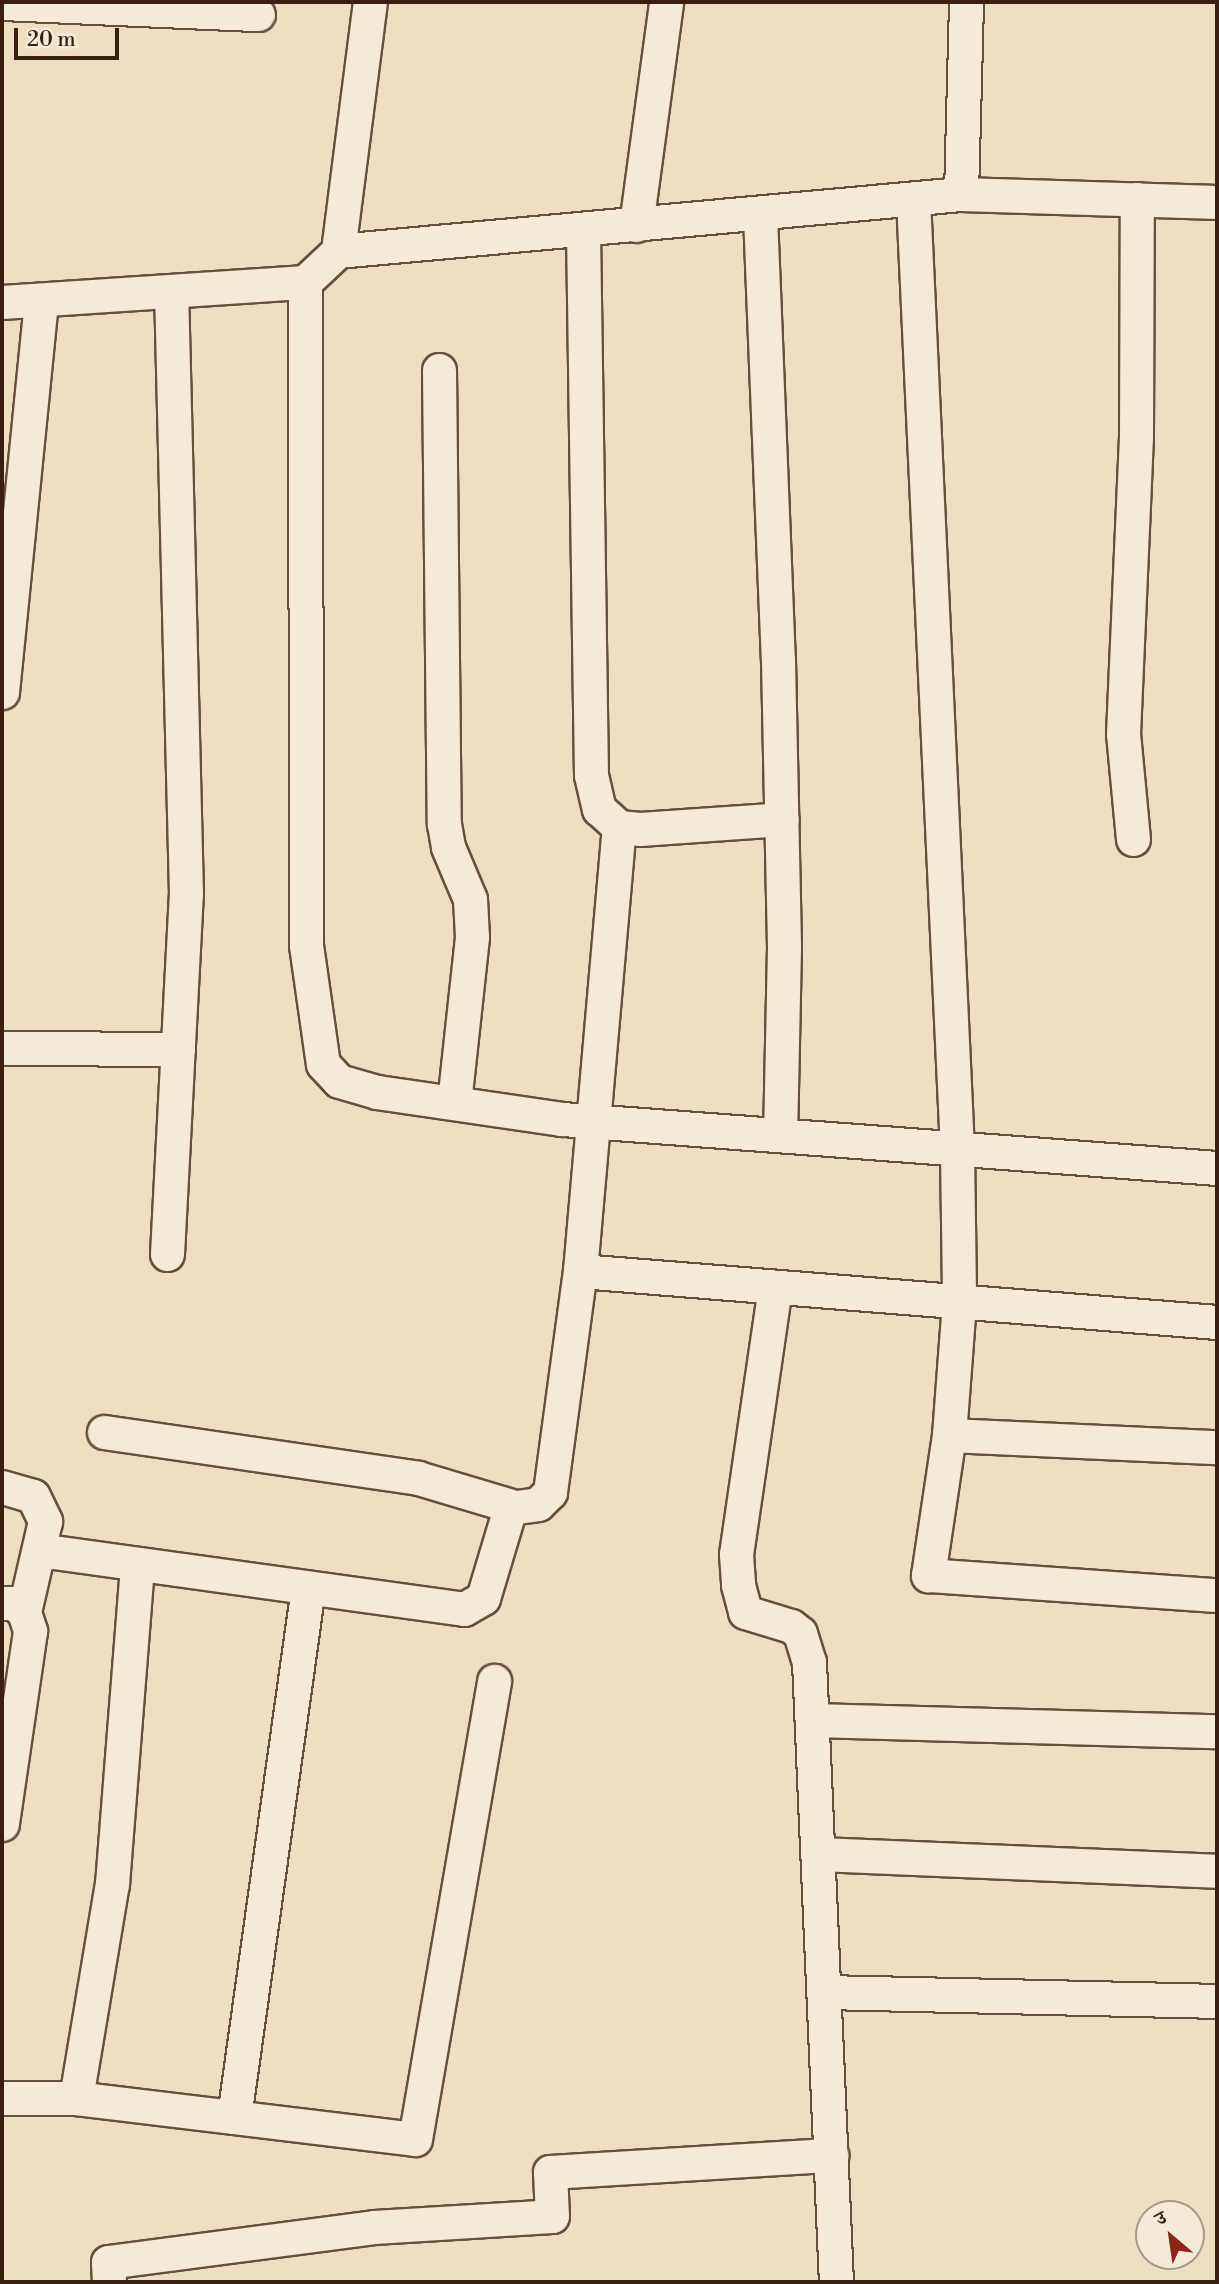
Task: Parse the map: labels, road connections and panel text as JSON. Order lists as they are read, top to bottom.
{
  "scale_bar": "20 m",
  "north": "top left"
}
